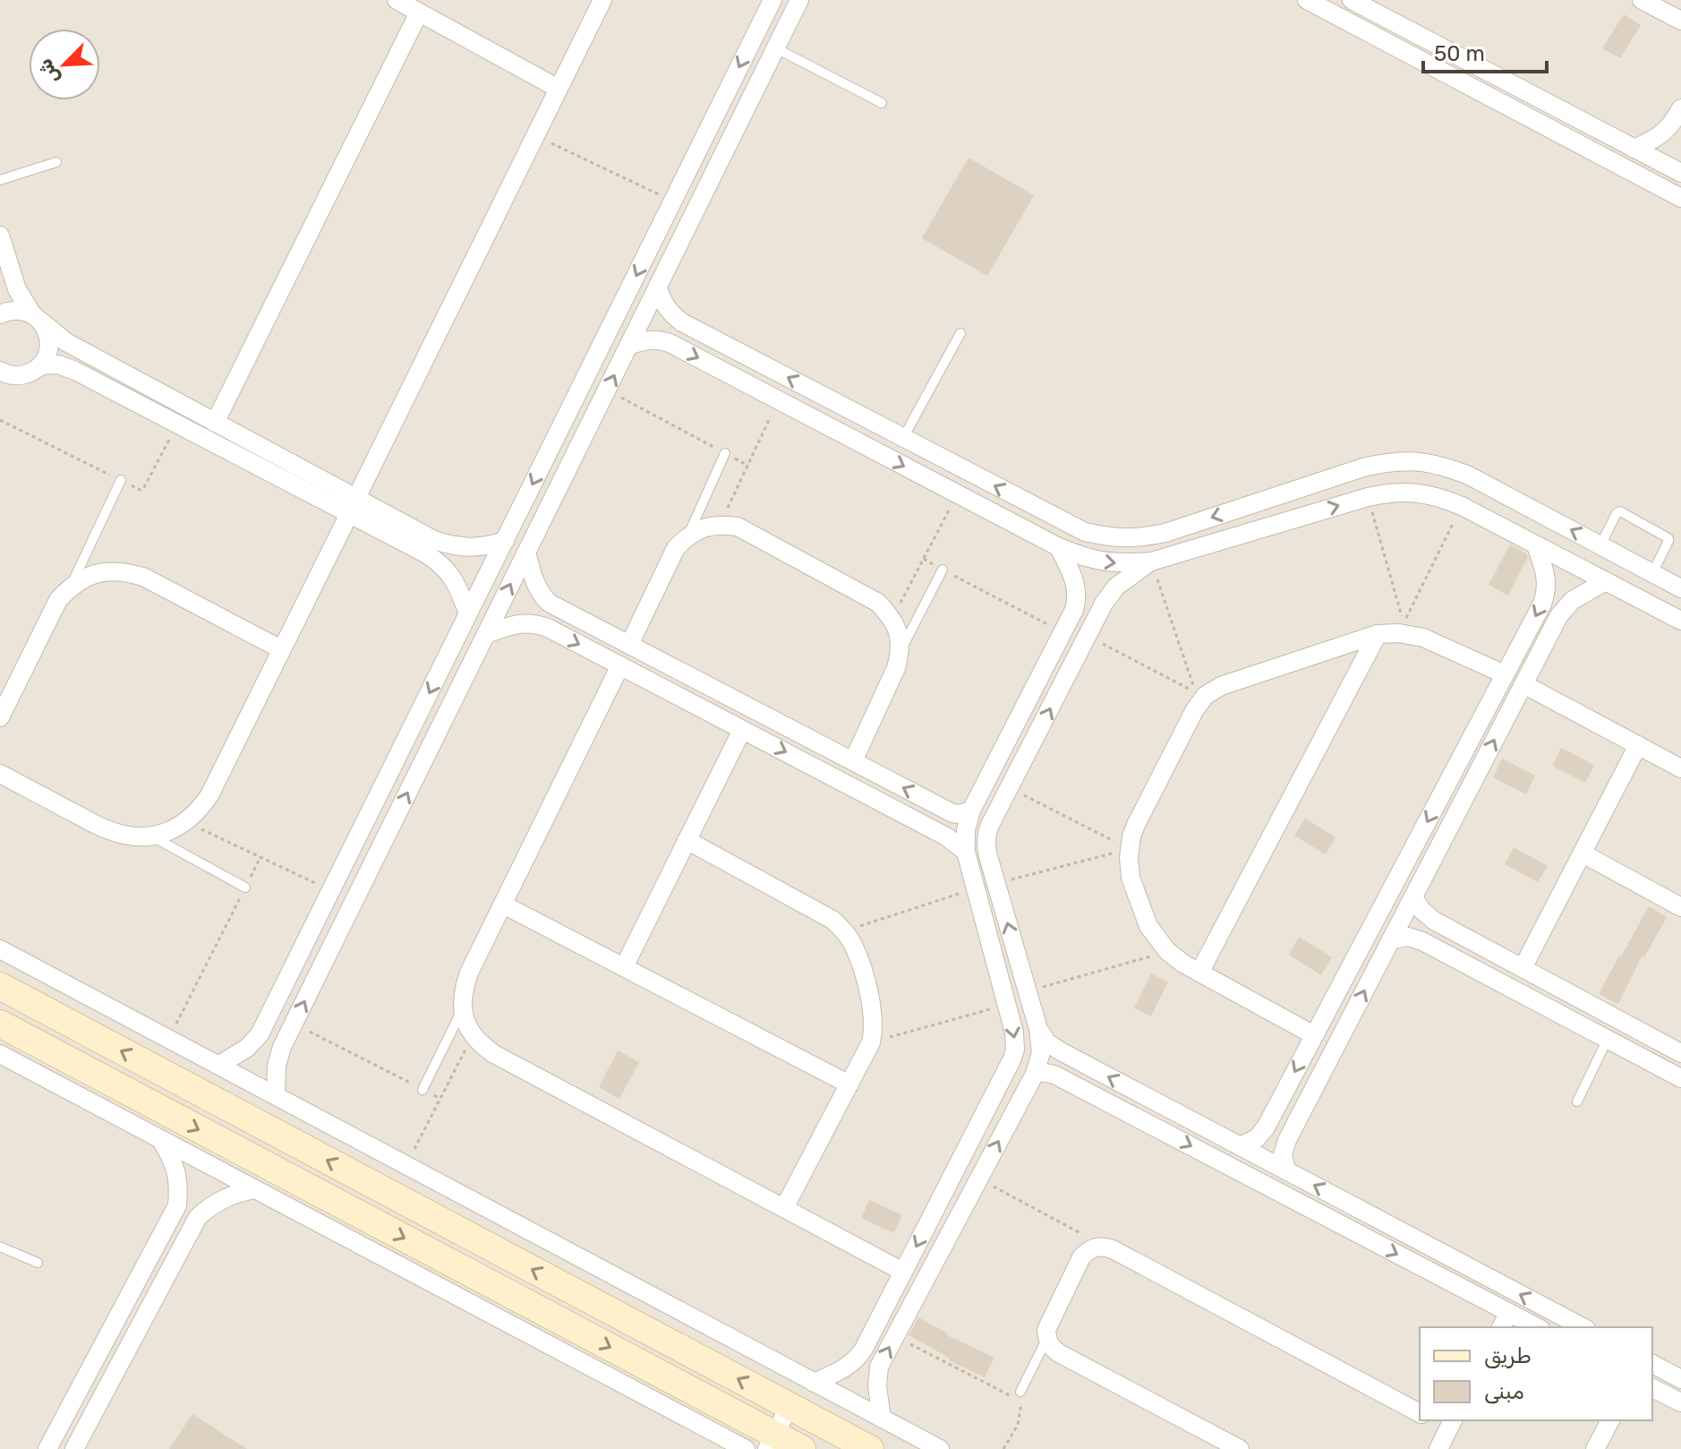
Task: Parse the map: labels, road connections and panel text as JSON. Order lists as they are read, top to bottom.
{
  "legend": ["طريق", "مبنى"],
  "scale_bar": "50 m",
  "north": "bottom left"
}
